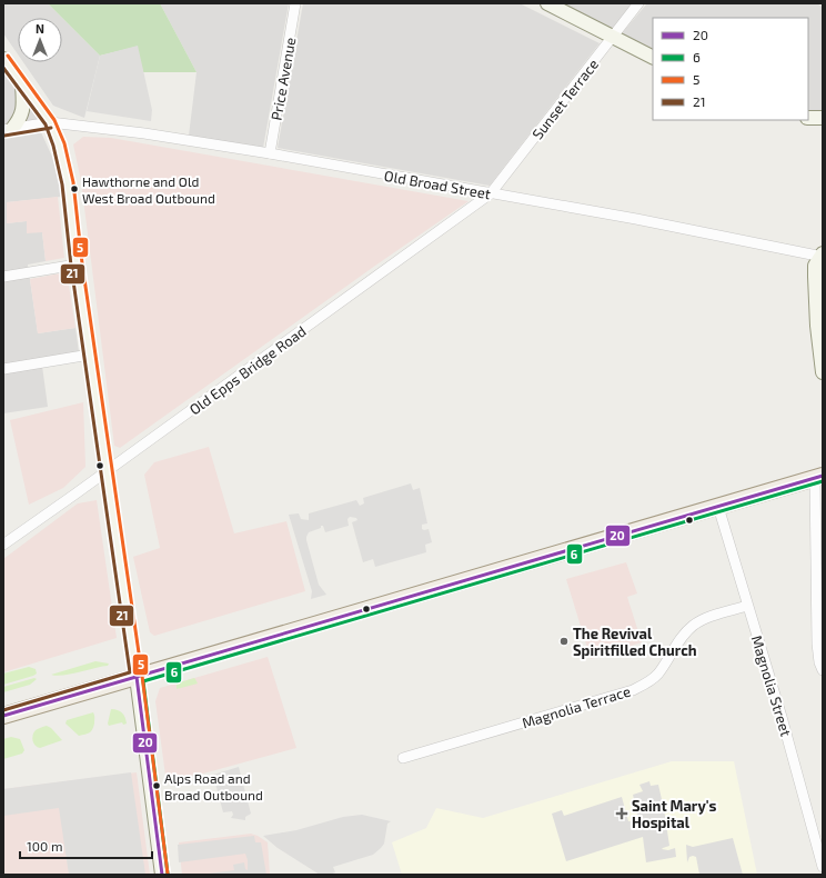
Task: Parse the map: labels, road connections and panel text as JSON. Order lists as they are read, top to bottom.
{
  "streets": {
    "street": [
      "Price Avenue",
      "Sunset Terrace",
      "Old Broad Street",
      "Old Epps Bridge Road",
      "Magnolia Street",
      "Magnolia Terrace"
    ]
  },
  "crossings": [
    ["Price Avenue", "Old Broad Street"],
    ["Sunset Terrace", "Old Broad Street"],
    ["Sunset Terrace", "Old Epps Bridge Road"],
    ["Old Broad Street", "Old Epps Bridge Road"],
    ["Magnolia Street", "Magnolia Terrace"]
  ],
  "places": {
    "other": ["Hawthorne and Old West Broad Outbound", "The Revival Spiritfilled Church", "Alps Road and Broad Outbound"],
    "health": ["Saint Mary's Hospital"]
  },
  "lines": [
    "transit line 5",
    "transit line 21",
    "transit line 20",
    "transit line 6"
  ],
  "legend": [
    "20",
    "6",
    "5",
    "21"
  ],
  "scale_bar": "100 m",
  "north": "top"
}
